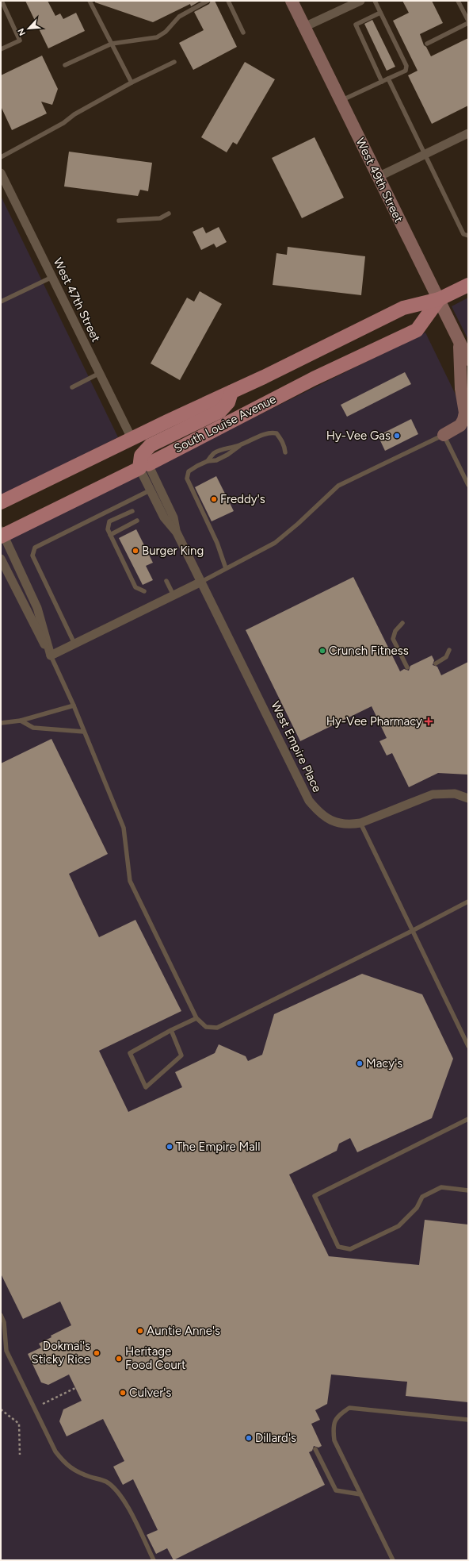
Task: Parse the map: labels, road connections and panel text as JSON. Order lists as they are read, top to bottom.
{
  "streets": {
    "main road": ["West 49th Street", "South Louise Avenue"],
    "street": ["West 47th Street", "West Empire Place"]
  },
  "crossings": [
    ["West 49th Street", "South Louise Avenue"],
    ["West 47th Street", "South Louise Avenue"],
    ["South Louise Avenue", "West Empire Place"]
  ],
  "places": {
    "other": [
      "Hy-Vee Gas",
      "Freddy's",
      "Burger King",
      "Crunch Fitness",
      "Macy's",
      "The Empire Mall",
      "Auntie Anne's",
      "Dokmai's Sticky Rice",
      "Heritage Food Court",
      "Culver's",
      "Dillard's"
    ],
    "health": ["Hy-Vee Pharmacy"]
  },
  "north": "bottom left"
}
